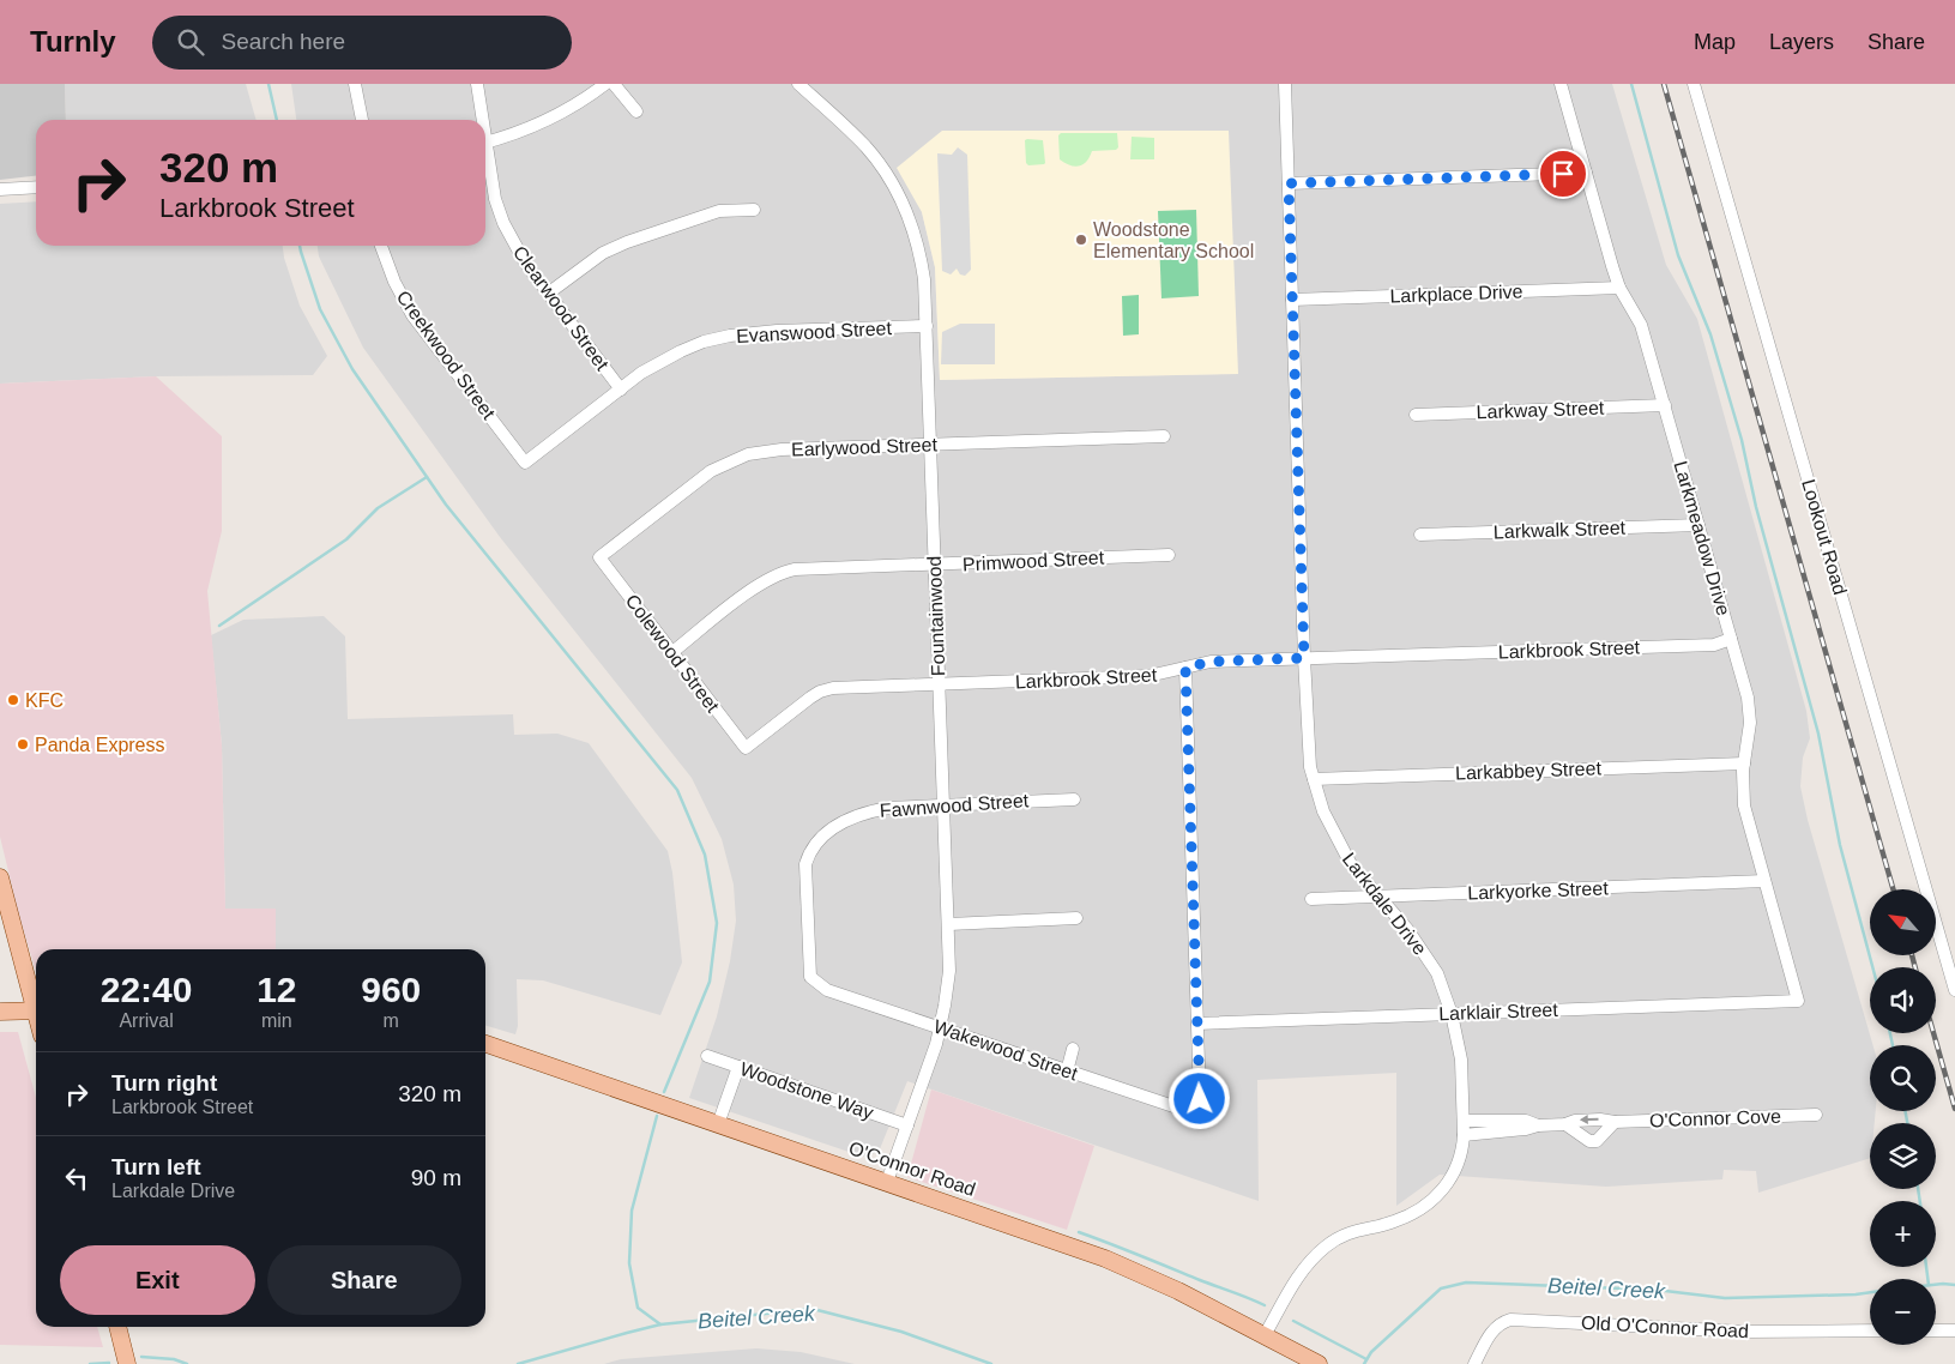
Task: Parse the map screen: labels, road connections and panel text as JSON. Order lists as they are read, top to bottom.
{
  "streets": {
    "main road": ["O'Connor Road"],
    "street": [
      "Larkplace Drive",
      "Clearwood Street",
      "Evanswood Street",
      "Creekwood Street",
      "Larkway Street",
      "Earlywood Street",
      "Larkwalk Street",
      "Lookout Road",
      "Larkmeadow Drive",
      "Primwood Street",
      "Fountainwood",
      "Larkbrook Street",
      "Colewood Street",
      "Larkabbey Street",
      "Fawnwood Street",
      "Larkyorke Street",
      "Larkdale Drive",
      "Larklair Street",
      "Wakewood Street",
      "Woodstone Way",
      "O'Connor Cove",
      "Old O'Connor Road"
    ]
  },
  "crossings": [
    ["Larkplace Drive", "Larkmeadow Drive"],
    ["Larkplace Drive", "Larkdale Drive"],
    ["Clearwood Street", "Evanswood Street"],
    ["Evanswood Street", "Creekwood Street"],
    ["Evanswood Street", "Fountainwood"],
    ["Larkway Street", "Larkmeadow Drive"],
    ["Earlywood Street", "Fountainwood"],
    ["Earlywood Street", "Colewood Street"],
    ["Larkwalk Street", "Larkmeadow Drive"],
    ["Larkmeadow Drive", "Larkbrook Street"],
    ["Larkmeadow Drive", "Larkabbey Street"],
    ["Larkmeadow Drive", "Larkyorke Street"],
    ["Larkmeadow Drive", "Larklair Street"],
    ["Primwood Street", "Fountainwood"],
    ["Primwood Street", "Colewood Street"],
    ["Fountainwood", "Larkbrook Street"],
    ["Fountainwood", "Fawnwood Street"],
    ["Fountainwood", "Wakewood Street"],
    ["Fountainwood", "Woodstone Way"],
    ["Fountainwood", "O'Connor Road"],
    ["Larkbrook Street", "Colewood Street"],
    ["Larkbrook Street", "Larkdale Drive"],
    ["Larkabbey Street", "Larkdale Drive"],
    ["Fawnwood Street", "Wakewood Street"],
    ["Larkyorke Street", "Larkdale Drive"],
    ["Larkdale Drive", "Larklair Street"],
    ["Larkdale Drive", "O'Connor Cove"],
    ["Larkdale Drive", "O'Connor Road"],
    ["Larklair Street", "Wakewood Street"]
  ],
  "water": ["Beitel Creek"],
  "places": ["Woodstone Elementary School", "KFC", "Panda Express"],
  "north": "top left",
  "page": {
    "header": "Turnly",
    "search": "Search here",
    "nav": ["Map", "Layers", "Share"],
    "turn": ["320 m", "Larkbrook Street"],
    "map_buttons": ["+", "−"],
    "eta": [
      "22:40",
      "Arrival",
      "12",
      "min",
      "960",
      "m"
    ],
    "list": [
      {
        "name": "Turn right",
        "note": "Larkbrook Street",
        "value": "320 m"
      },
      {
        "name": "Turn left",
        "note": "Larkdale Drive",
        "value": "90 m"
      }
    ],
    "buttons": ["Exit", "Share"]
  }
}
